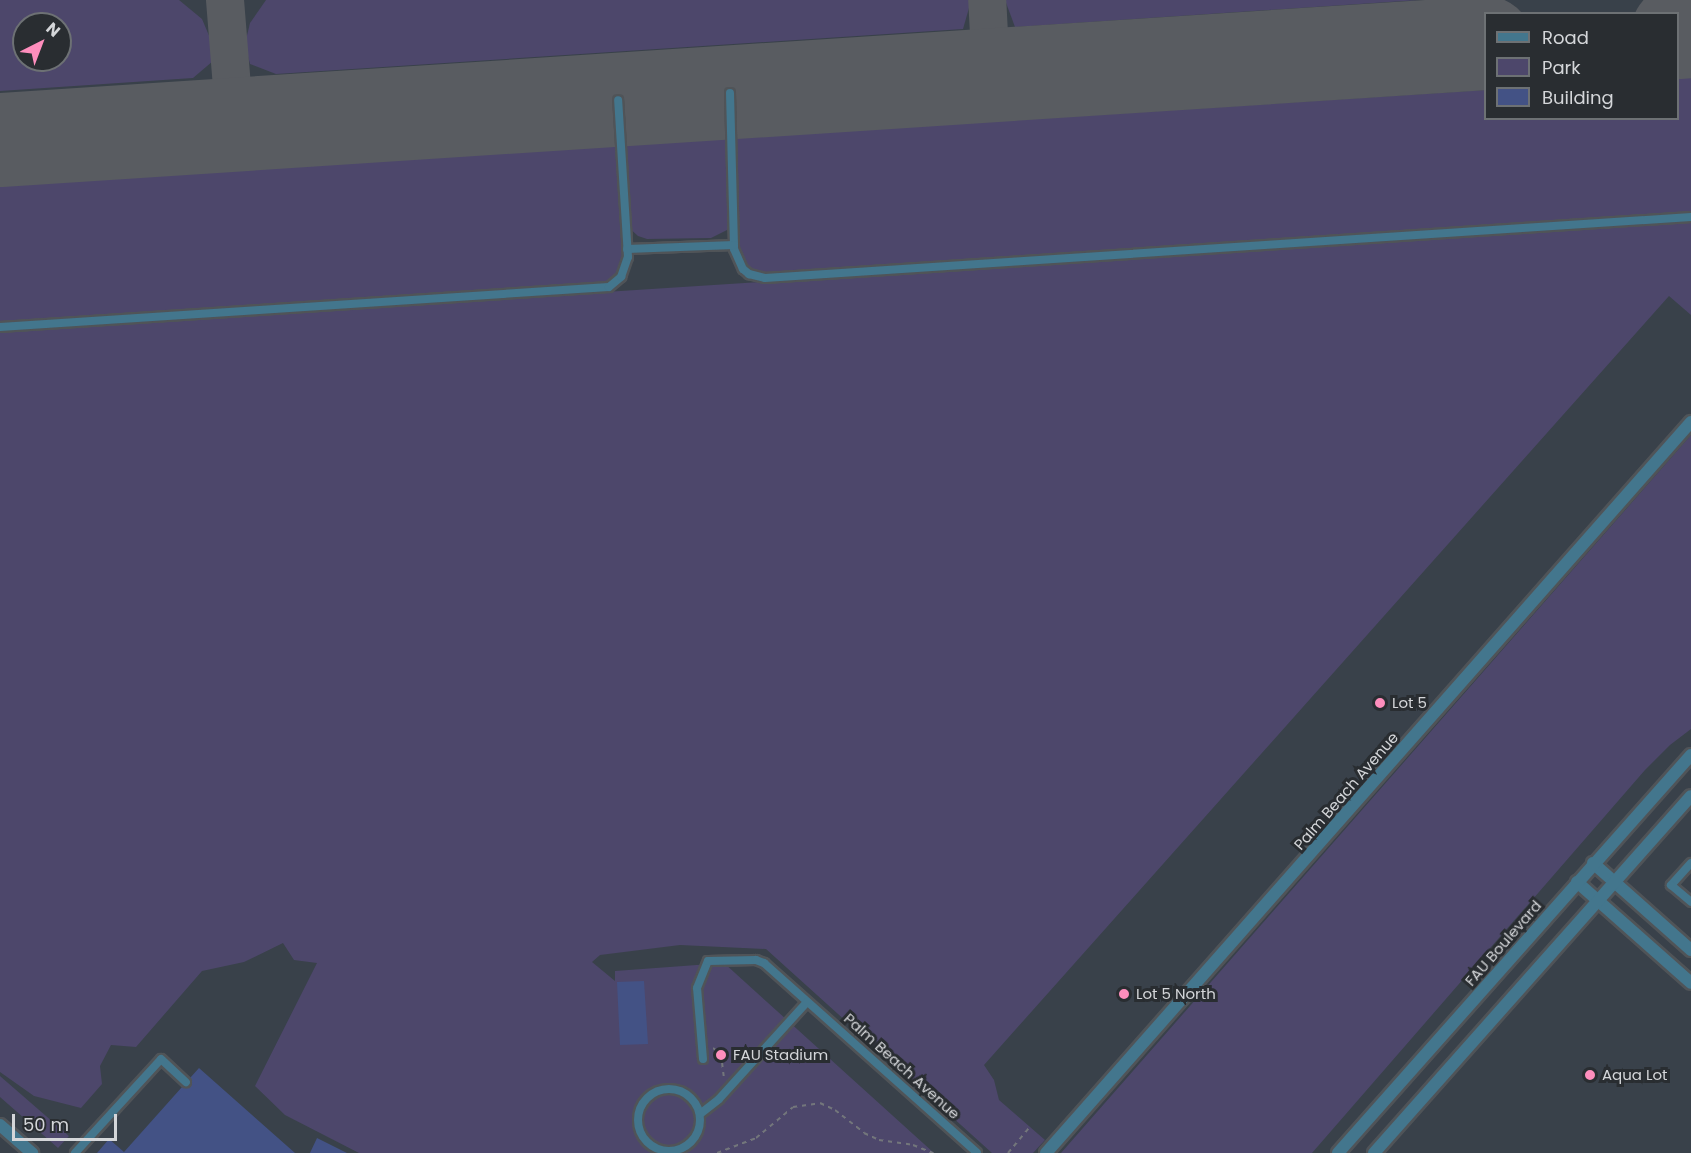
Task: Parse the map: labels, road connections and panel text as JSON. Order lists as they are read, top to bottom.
{
  "streets": {
    "street": ["Palm Beach Avenue", "FAU Boulevard"]
  },
  "places": [
    "Lot 5",
    "Lot 5 North",
    "FAU Stadium",
    "Aqua Lot"
  ],
  "legend": ["Road", "Park", "Building"],
  "scale_bar": "50 m",
  "north": "top right"
}
